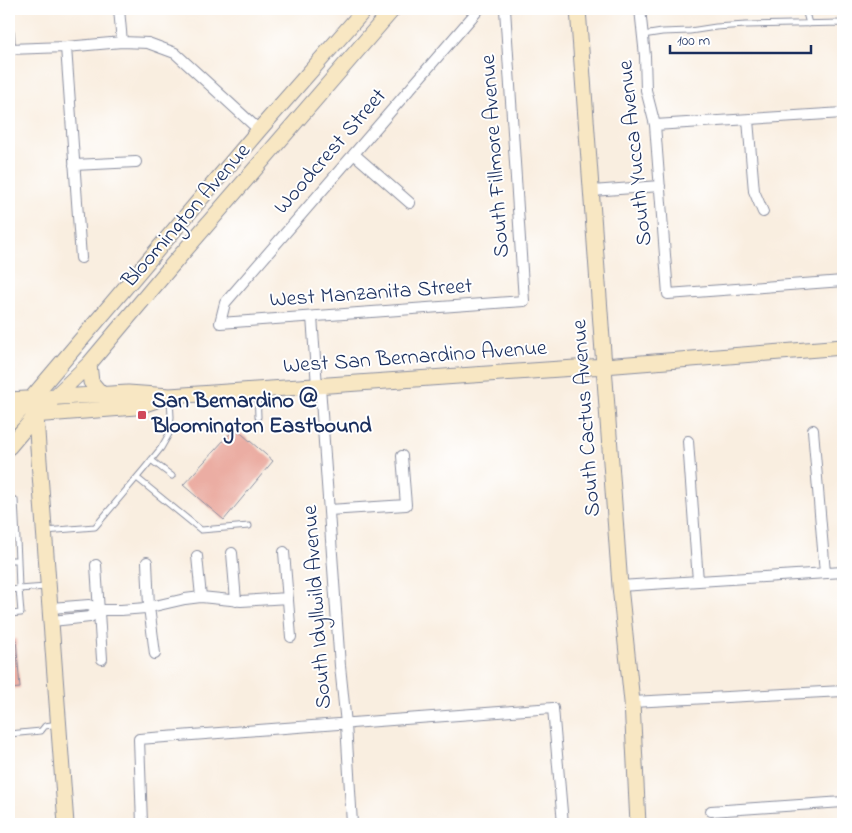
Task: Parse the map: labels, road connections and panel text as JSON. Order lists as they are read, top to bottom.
{
  "streets": {
    "main road": ["Bloomington Avenue", "West San Bernardino Avenue", "South Cactus Avenue"],
    "street": [
      "Woodcrest Street",
      "South Yucca Avenue",
      "South Fillmore Avenue",
      "West Manzanita Street",
      "South Idyllwild Avenue"
    ]
  },
  "crossings": [
    ["Woodcrest Street", "West Manzanita Street"],
    ["South Fillmore Avenue", "West Manzanita Street"],
    ["Bloomington Avenue", "West San Bernardino Avenue"],
    ["West Manzanita Street", "South Idyllwild Avenue"],
    ["West San Bernardino Avenue", "South Cactus Avenue"],
    ["West San Bernardino Avenue", "South Idyllwild Avenue"]
  ],
  "places": {
    "transit": ["San Bernardino @ Bloomington Eastbound"]
  },
  "scale_bar": "100 m"
}
